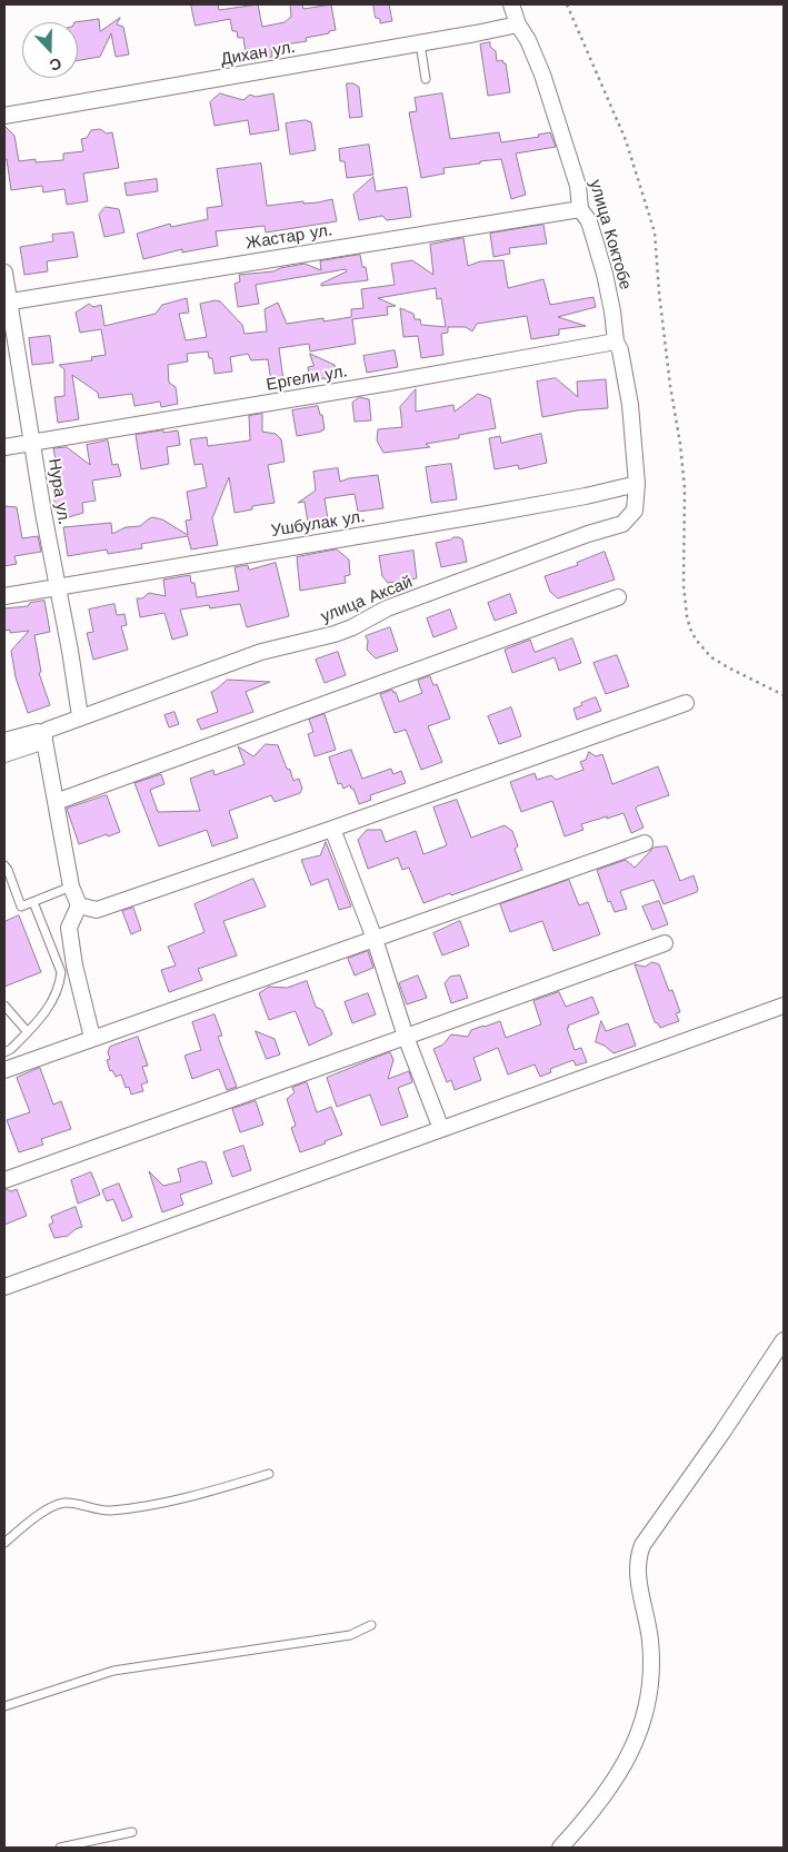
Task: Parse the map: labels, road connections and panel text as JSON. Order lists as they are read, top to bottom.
{
  "streets": {
    "street": [
      "Дихан ул.",
      "улица Коктобе",
      "Жастар ул.",
      "Ергели ул.",
      "Нура ул.",
      "Ушбулак ул.",
      "улица Аксай"
    ]
  },
  "crossings": [
    ["Дихан ул.", "улица Коктобе"],
    ["улица Коктобе", "Жастар ул."],
    ["улица Коктобе", "Ергели ул."],
    ["улица Коктобе", "Ушбулак ул."],
    ["улица Коктобе", "улица Аксай"],
    ["Жастар ул.", "Нура ул."],
    ["Ергели ул.", "Нура ул."],
    ["Нура ул.", "Ушбулак ул."],
    ["Нура ул.", "улица Аксай"],
    ["Ушбулак ул.", "улица Аксай"]
  ],
  "north": "bottom"
}
